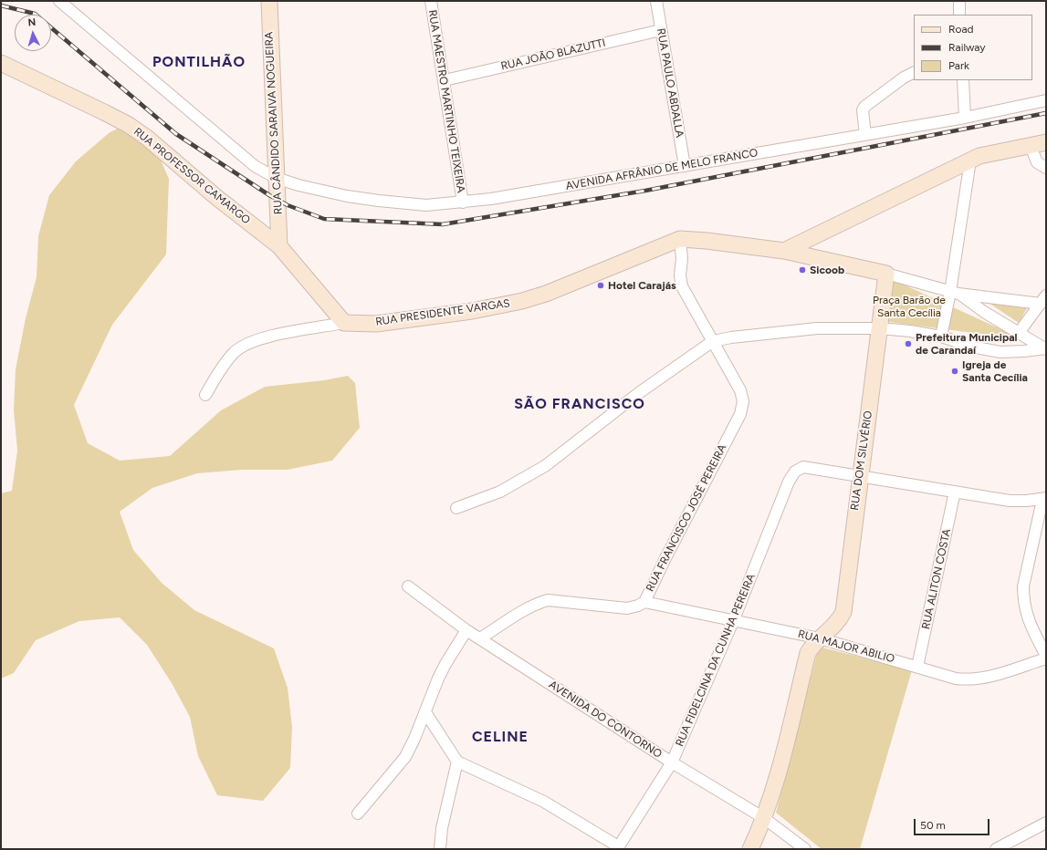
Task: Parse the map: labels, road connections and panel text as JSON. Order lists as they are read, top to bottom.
{
  "streets": {
    "main road": [
      "RUA CÂNDIDO SARAIVA NOGUEIRA",
      "RUA PROFESSOR CAMARGO",
      "RUA PRESIDENTE VARGAS",
      "RUA DOM SILVÉRIO"
    ],
    "street": [
      "RUA JOÃO BLAZUTTI",
      "RUA PAULO ABDALLA",
      "RUA MAESTRO MARTINHO TEIXEIRA",
      "AVENIDA AFRÂNIO DE MELO FRANCO",
      "RUA FRANCISCO JOSÉ PEREIRA",
      "RUA ALITON COSTA",
      "RUA MAJOR ABILIO",
      "RUA FIDELCINA DA CUNHA PEREIRA",
      "AVENIDA DO CONTORNO"
    ]
  },
  "crossings": [
    ["RUA JOÃO BLAZUTTI", "RUA PAULO ABDALLA"],
    ["RUA JOÃO BLAZUTTI", "RUA MAESTRO MARTINHO TEIXEIRA"],
    ["RUA PAULO ABDALLA", "AVENIDA AFRÂNIO DE MELO FRANCO"],
    ["RUA MAESTRO MARTINHO TEIXEIRA", "AVENIDA AFRÂNIO DE MELO FRANCO"],
    ["RUA CÂNDIDO SARAIVA NOGUEIRA", "AVENIDA AFRÂNIO DE MELO FRANCO"],
    ["RUA CÂNDIDO SARAIVA NOGUEIRA", "RUA PROFESSOR CAMARGO"],
    ["RUA PROFESSOR CAMARGO", "RUA PRESIDENTE VARGAS"],
    ["RUA PRESIDENTE VARGAS", "RUA DOM SILVÉRIO"],
    ["RUA DOM SILVÉRIO", "RUA MAJOR ABILIO"],
    ["RUA DOM SILVÉRIO", "RUA FIDELCINA DA CUNHA PEREIRA"],
    ["RUA DOM SILVÉRIO", "AVENIDA DO CONTORNO"],
    ["RUA FRANCISCO JOSÉ PEREIRA", "RUA MAJOR ABILIO"],
    ["RUA FRANCISCO JOSÉ PEREIRA", "AVENIDA DO CONTORNO"],
    ["RUA ALITON COSTA", "RUA MAJOR ABILIO"],
    ["RUA MAJOR ABILIO", "RUA FIDELCINA DA CUNHA PEREIRA"],
    ["RUA FIDELCINA DA CUNHA PEREIRA", "AVENIDA DO CONTORNO"]
  ],
  "districts": ["PONTILHÃO", "SÃO FRANCISCO", "CELINE"],
  "parks": ["Praça Barão de Santa Cecília"],
  "places": [
    "Sicoob",
    "Hotel Carajás",
    "Prefeitura Municipal de Carandaí",
    "Igreja de Santa Cecília"
  ],
  "legend": ["Road", "Railway", "Park"],
  "scale_bar": "50 m",
  "north": "top"
}
